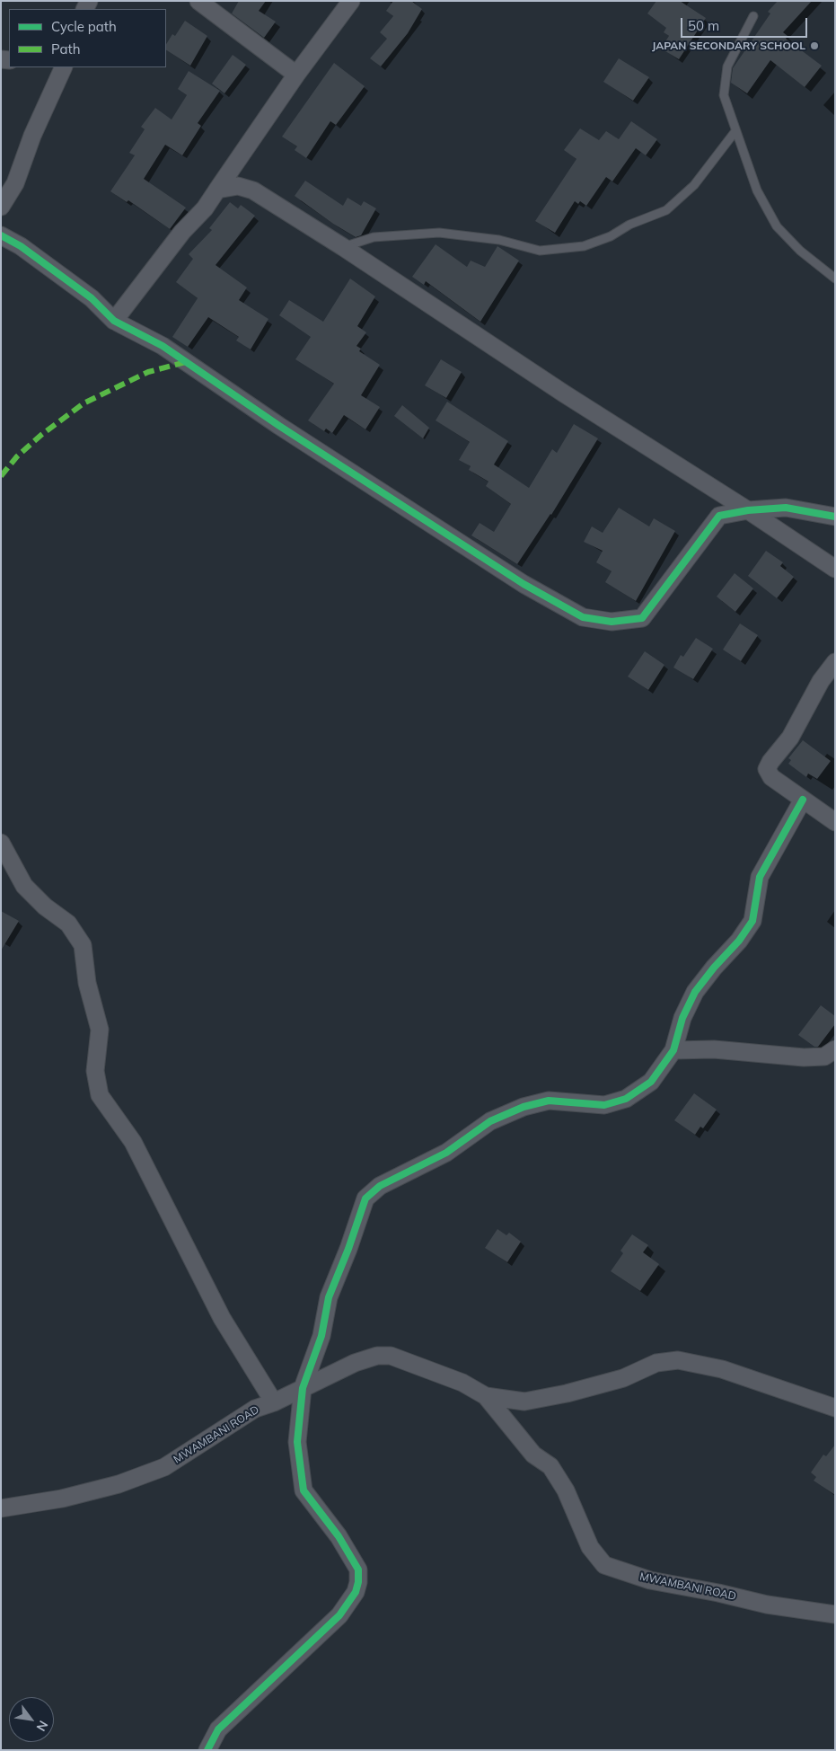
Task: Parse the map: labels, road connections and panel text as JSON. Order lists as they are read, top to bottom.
{
  "streets": {
    "street": ["MWAMBANI ROAD"]
  },
  "places": ["JAPAN SECONDARY SCHOOL"],
  "legend": ["Cycle path", "Path"],
  "scale_bar": "50 m",
  "north": "bottom right"
}
